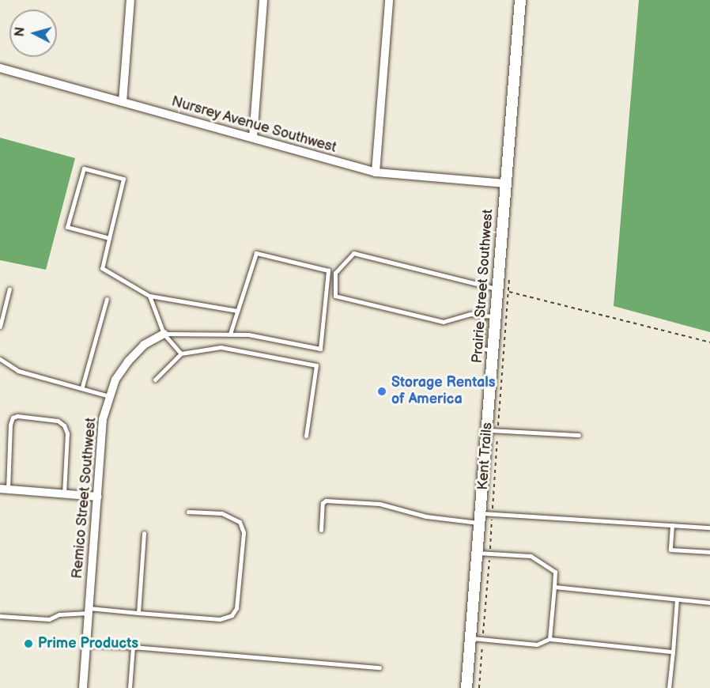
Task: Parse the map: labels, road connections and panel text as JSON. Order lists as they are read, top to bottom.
{
  "streets": {
    "street": ["Nursrey Avenue Southwest", "Prairie Street Southwest", "Remico Street Southwest"],
    "path": ["Kent Trails"]
  },
  "crossings": [
    ["Nursrey Avenue Southwest", "Prairie Street Southwest"]
  ],
  "places": ["Storage Rentals of America", "Prime Products"],
  "north": "left"
}
